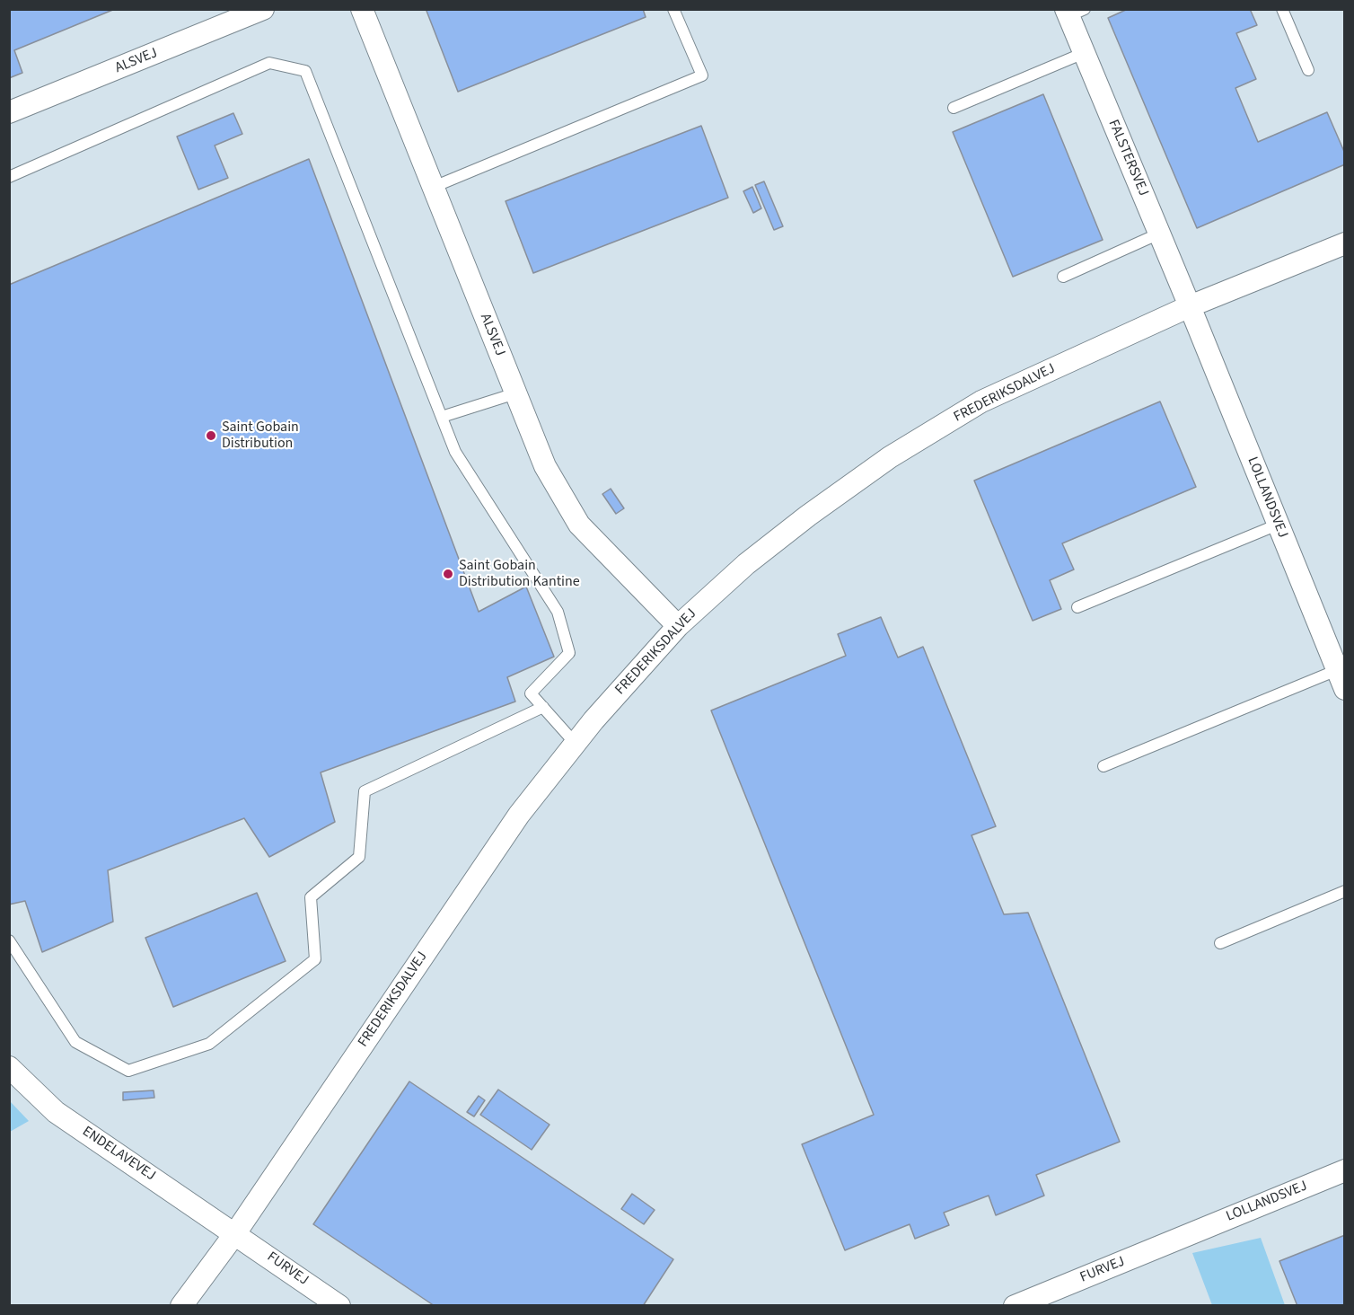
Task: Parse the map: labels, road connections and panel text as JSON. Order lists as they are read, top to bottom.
{
  "streets": {
    "street": [
      "ALSVEJ",
      "FALSTERSVEJ",
      "FREDERIKSDALVEJ",
      "LOLLANDSVEJ",
      "ENDELAVEVEJ",
      "FURVEJ"
    ]
  },
  "crossings": [
    ["ALSVEJ", "FREDERIKSDALVEJ"],
    ["FALSTERSVEJ", "FREDERIKSDALVEJ"],
    ["FALSTERSVEJ", "LOLLANDSVEJ"],
    ["FREDERIKSDALVEJ", "LOLLANDSVEJ"],
    ["FREDERIKSDALVEJ", "ENDELAVEVEJ"],
    ["FREDERIKSDALVEJ", "FURVEJ"],
    ["LOLLANDSVEJ", "FURVEJ"],
    ["ENDELAVEVEJ", "FURVEJ"]
  ],
  "places": ["Saint Gobain Distribution", "Saint Gobain Distribution Kantine"]
}
